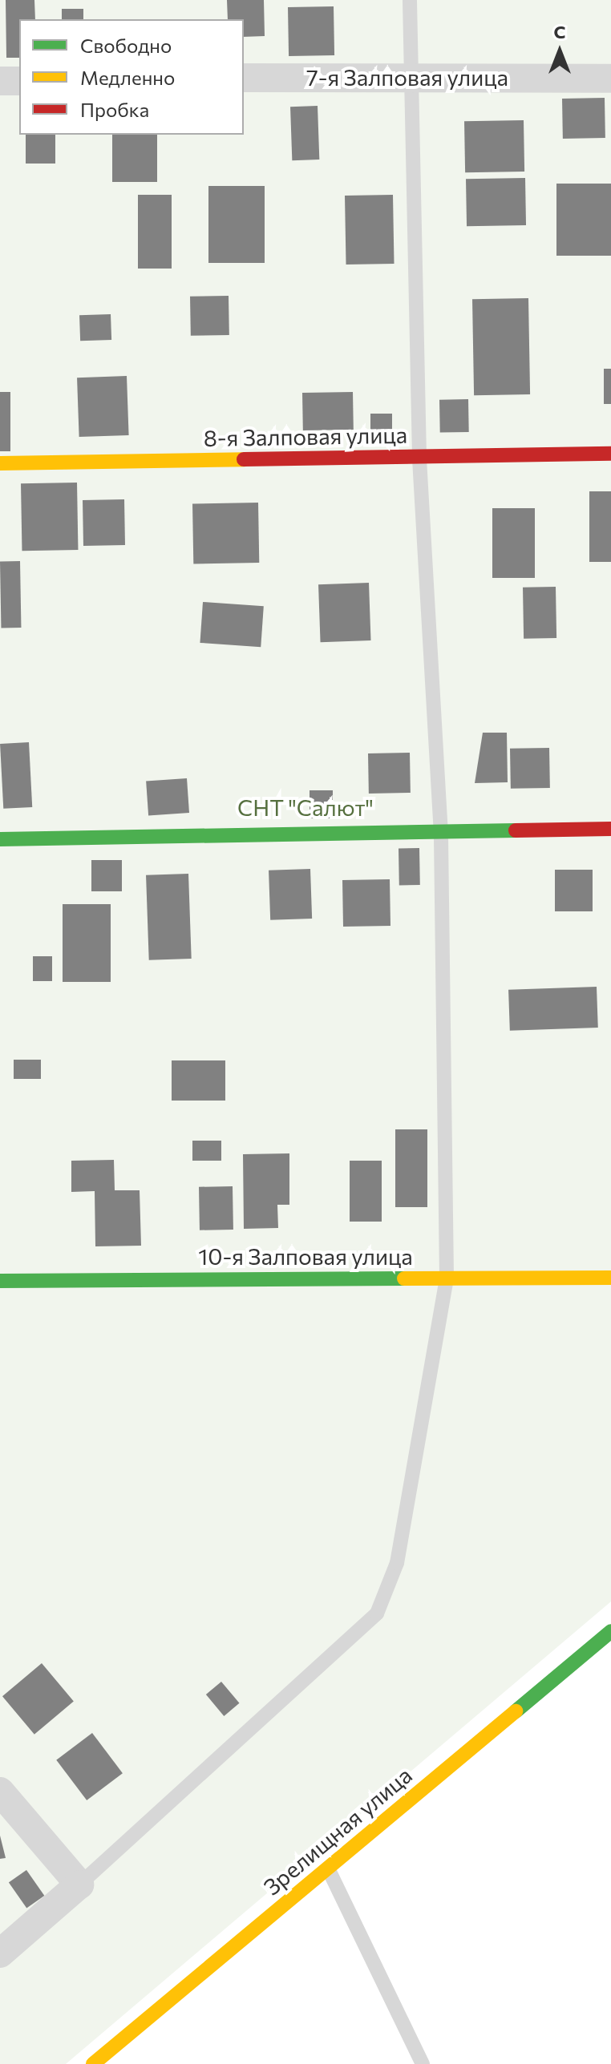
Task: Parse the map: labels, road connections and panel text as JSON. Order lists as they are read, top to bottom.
{
  "streets": {
    "street": [
      "7-я Залповая улица",
      "8-я Залповая улица",
      "10-я Залповая улица",
      "Зрелищная улица"
    ]
  },
  "parks": ["СНТ \"Салют\""],
  "legend": ["Свободно", "Медленно", "Пробка"],
  "north": "top"
}
